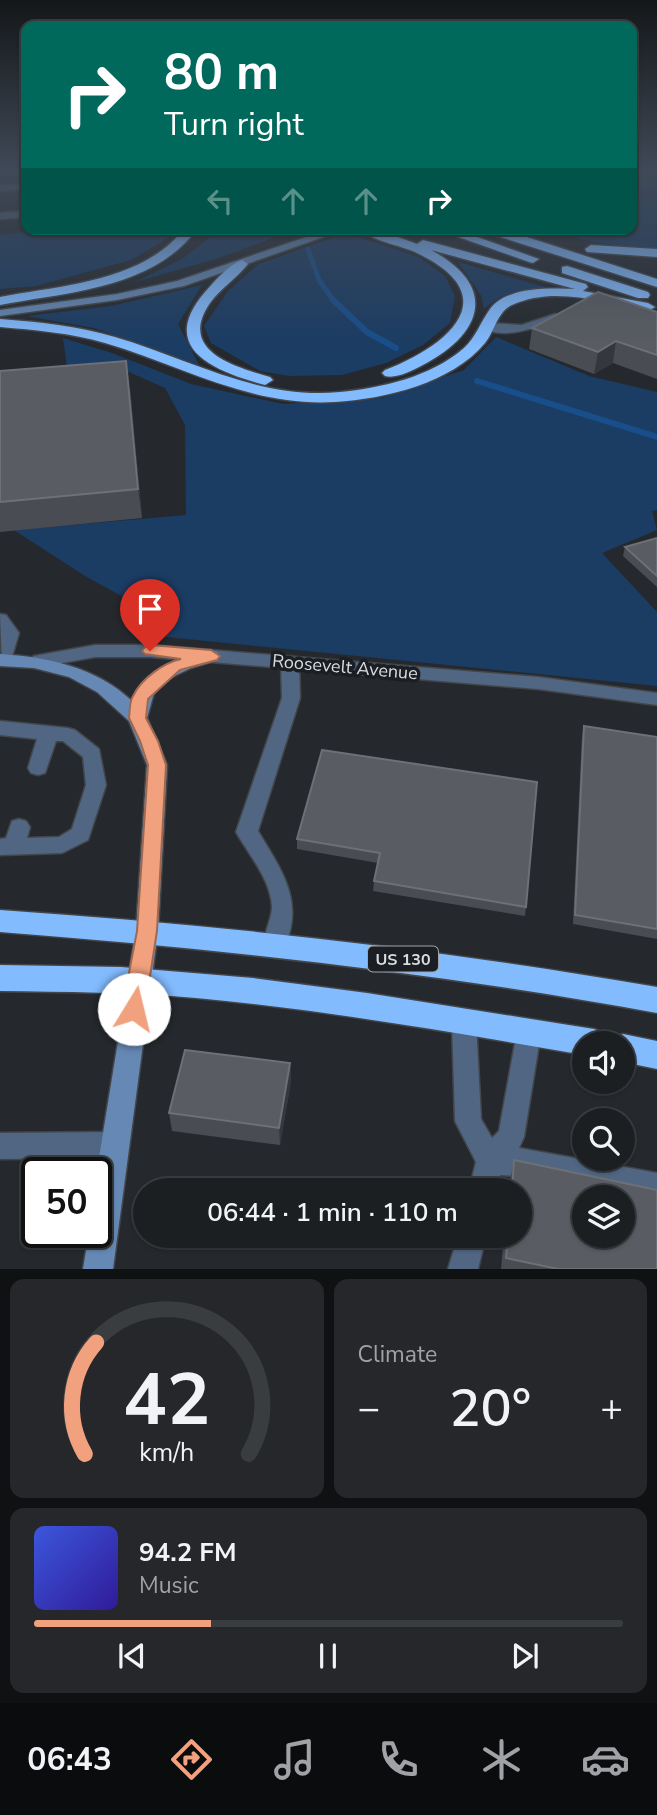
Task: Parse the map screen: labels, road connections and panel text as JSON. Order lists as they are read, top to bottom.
{
  "streets": {
    "highway": ["US 130"],
    "street": ["Roosevelt Avenue"]
  },
  "page": {
    "turn": ["80 m", "Turn right"],
    "limit": "50",
    "trip": "06:44 · 1 min · 110 m",
    "tile": "Climate",
    "heat": ["−", "20°", "+"],
    "song": ["94.2 FM", "Music"],
    "tabs": "06:43",
    "gauge": ["42", "km/h"]
  }
}
